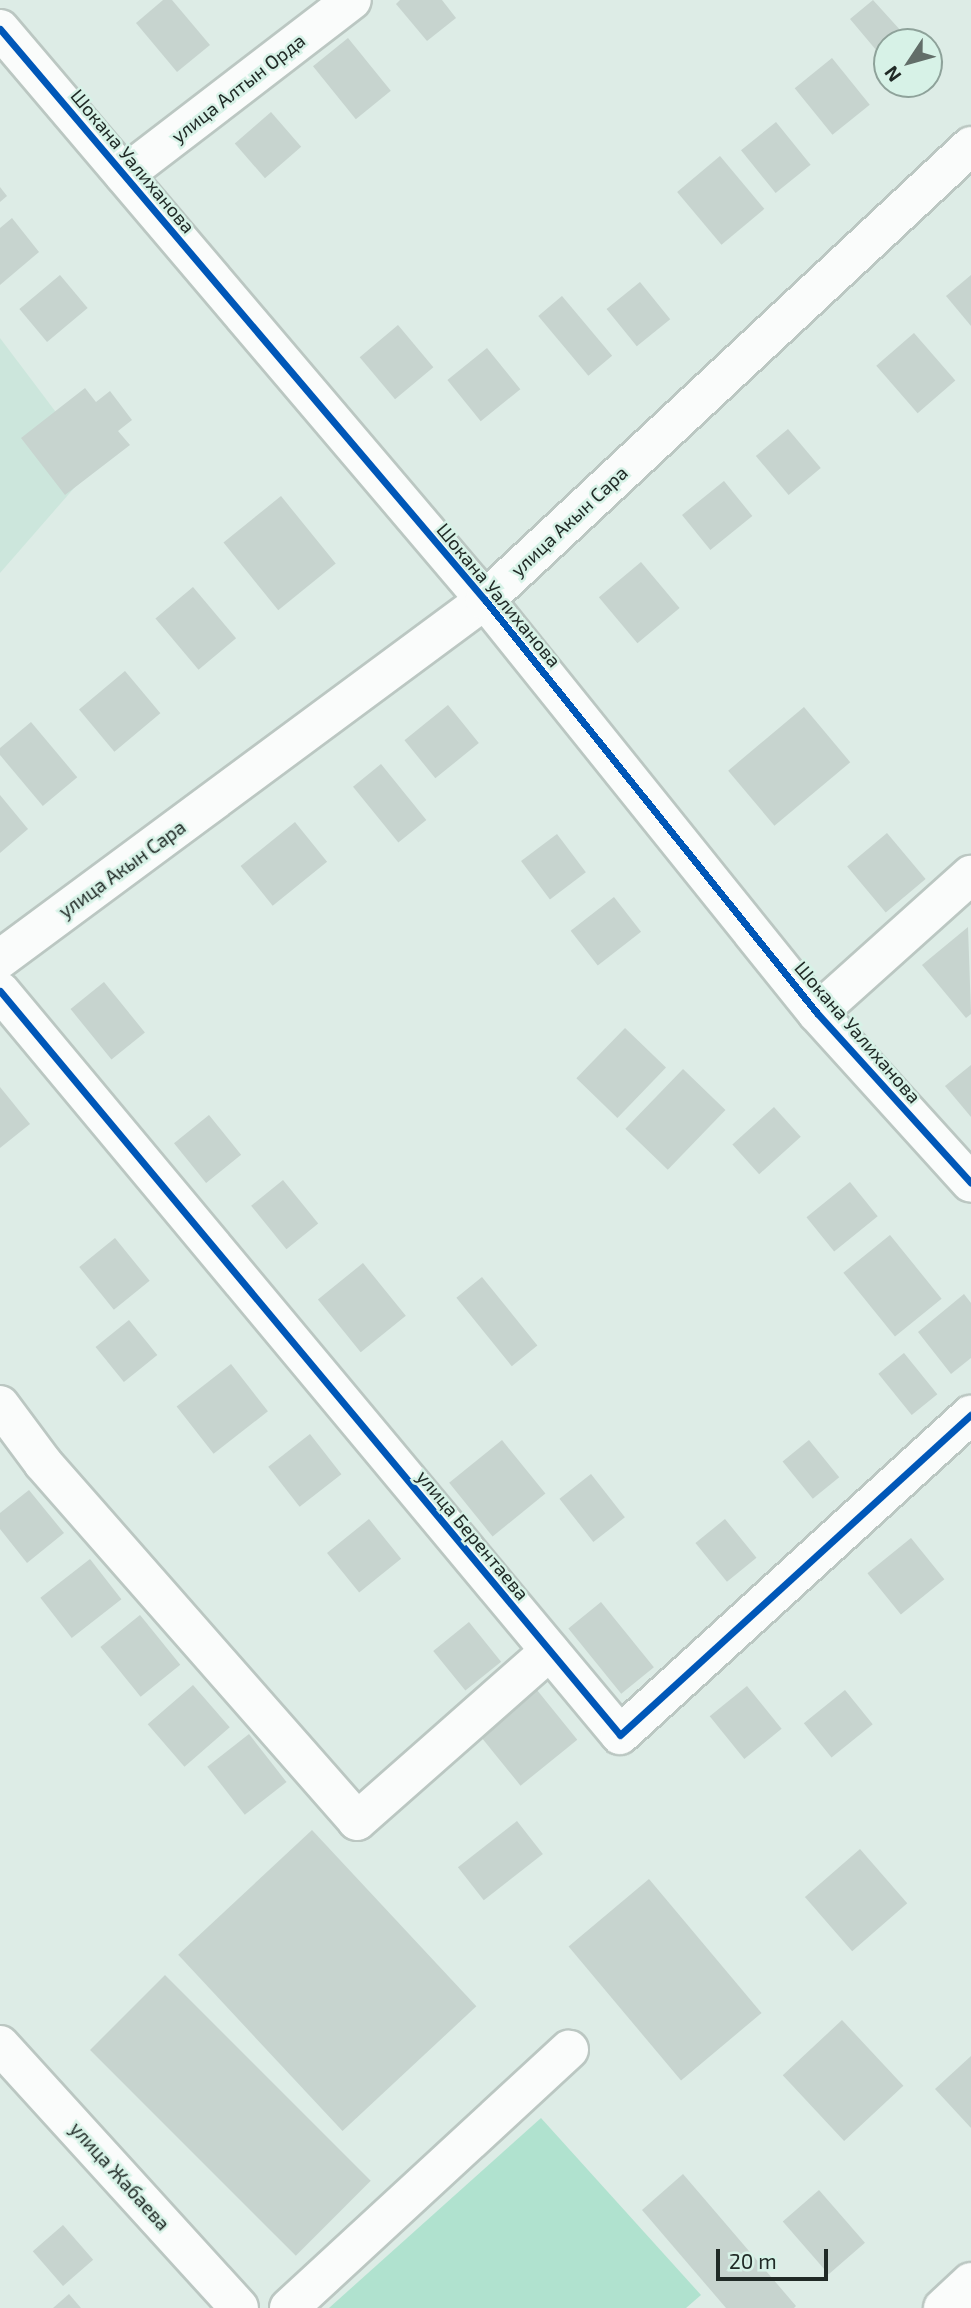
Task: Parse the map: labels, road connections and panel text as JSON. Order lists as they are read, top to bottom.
{
  "streets": {
    "street": [
      "улица Алтын Орда",
      "Шокана Уалиханова",
      "улица Акын Сара",
      "улица Берентаева",
      "улица Жабаева"
    ]
  },
  "crossings": [
    ["улица Алтын Орда", "Шокана Уалиханова"],
    ["Шокана Уалиханова", "улица Акын Сара"]
  ],
  "scale_bar": "20 m",
  "north": "bottom left"
}
